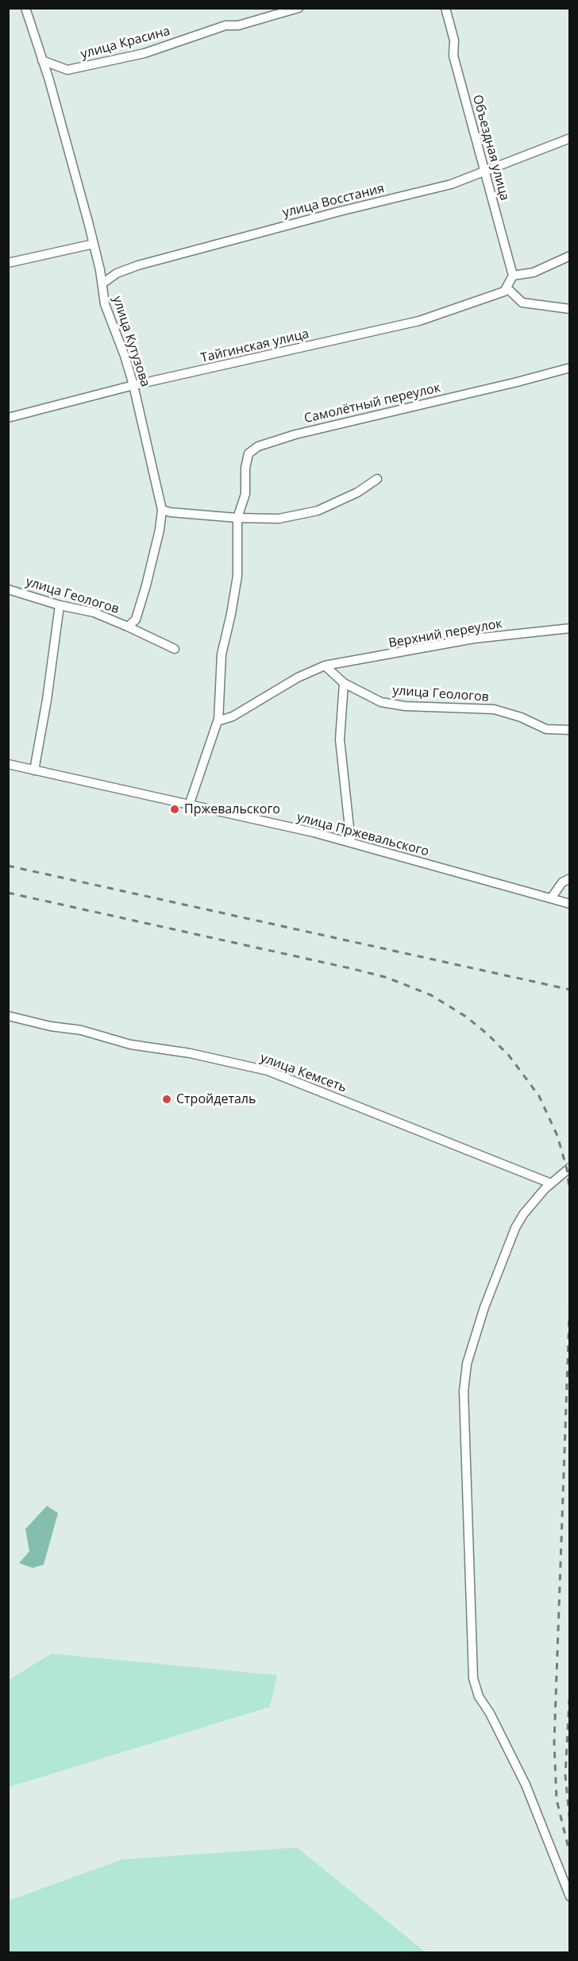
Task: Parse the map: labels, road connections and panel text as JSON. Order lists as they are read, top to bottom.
{
  "streets": {
    "street": [
      "улица Красина",
      "Объездная улица",
      "улица Восстания",
      "улица Кутузова",
      "Тайгинская улица",
      "Самолётный переулок",
      "улица Геологов",
      "Верхний переулок",
      "улица Пржевальского",
      "улица Кемсеть"
    ]
  },
  "crossings": [
    ["улица Красина", "улица Кутузова"],
    ["Объездная улица", "улица Восстания"],
    ["улица Восстания", "улица Кутузова"],
    ["улица Кутузова", "Тайгинская улица"],
    ["улица Кутузова", "улица Геологов"],
    ["Самолётный переулок", "улица Пржевальского"],
    ["улица Геологов", "Верхний переулок"]
  ],
  "places": ["Пржевальского", "Стройдеталь"]
}
